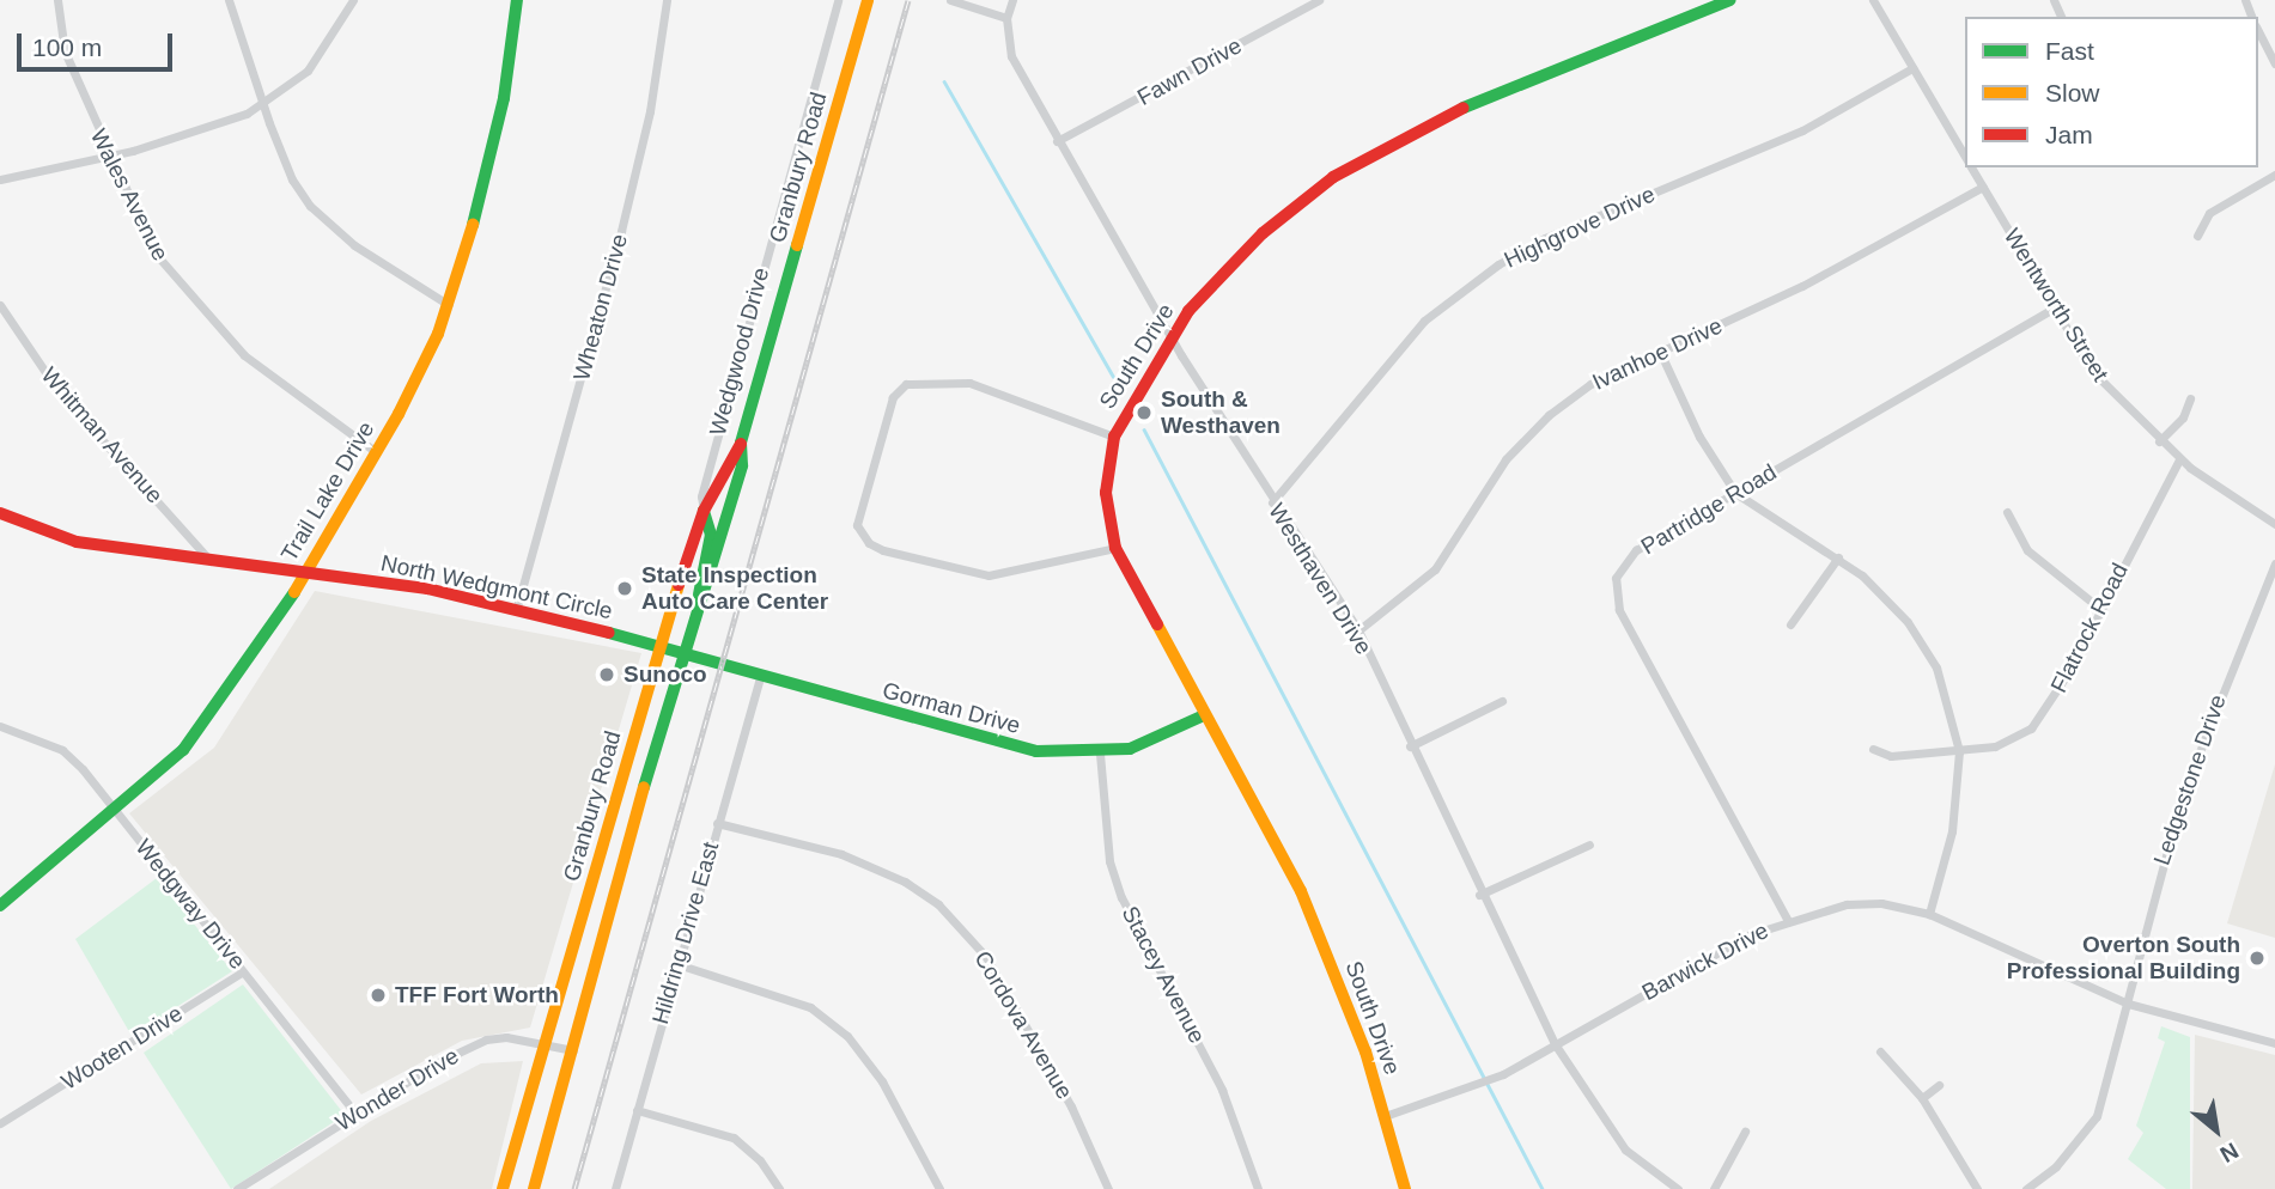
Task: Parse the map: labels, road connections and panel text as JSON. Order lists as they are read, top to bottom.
{
  "streets": {
    "street": [
      "Fawn Drive",
      "Granbury Road",
      "Wales Avenue",
      "Highgrove Drive",
      "Wentworth Street",
      "Wheaton Drive",
      "Wedgwood Drive",
      "Ivanhoe Drive",
      "South Drive",
      "Whitman Avenue",
      "Trail Lake Drive",
      "Partridge Road",
      "Westhaven Drive",
      "North Wedgmont Circle",
      "Flatrock Road",
      "Gorman Drive",
      "Ledgestone Drive",
      "Wedgway Drive",
      "Hildring Drive East",
      "Barwick Drive",
      "Stacey Avenue",
      "Cordova Avenue",
      "Wooten Drive",
      "Wonder Drive"
    ]
  },
  "crossings": [
    ["Fawn Drive", "Westhaven Drive"],
    ["Granbury Road", "Wedgwood Drive"],
    ["Granbury Road", "North Wedgmont Circle"],
    ["Granbury Road", "Gorman Drive"],
    ["Granbury Road", "Wonder Drive"],
    ["Wales Avenue", "Trail Lake Drive"],
    ["Highgrove Drive", "Wentworth Street"],
    ["Highgrove Drive", "Westhaven Drive"],
    ["Wentworth Street", "Ivanhoe Drive"],
    ["Wentworth Street", "Partridge Road"],
    ["Wentworth Street", "Flatrock Road"],
    ["Wheaton Drive", "North Wedgmont Circle"],
    ["Ivanhoe Drive", "Westhaven Drive"],
    ["South Drive", "Westhaven Drive"],
    ["South Drive", "Gorman Drive"],
    ["South Drive", "Barwick Drive"],
    ["Whitman Avenue", "North Wedgmont Circle"],
    ["Trail Lake Drive", "North Wedgmont Circle"],
    ["Trail Lake Drive", "Wedgway Drive"],
    ["Partridge Road", "Barwick Drive"],
    ["Westhaven Drive", "Barwick Drive"],
    ["North Wedgmont Circle", "Gorman Drive"],
    ["Gorman Drive", "Hildring Drive East"],
    ["Gorman Drive", "Stacey Avenue"],
    ["Ledgestone Drive", "Barwick Drive"],
    ["Wedgway Drive", "Wooten Drive"],
    ["Wedgway Drive", "Wonder Drive"],
    ["Hildring Drive East", "Cordova Avenue"]
  ],
  "places": [
    "South & Westhaven",
    "State Inspection Auto Care Center",
    "Sunoco",
    "Overton South Professional Building",
    "TFF Fort Worth"
  ],
  "legend": ["Fast", "Slow", "Jam"],
  "scale_bar": "100 m",
  "north": "bottom right"
}
